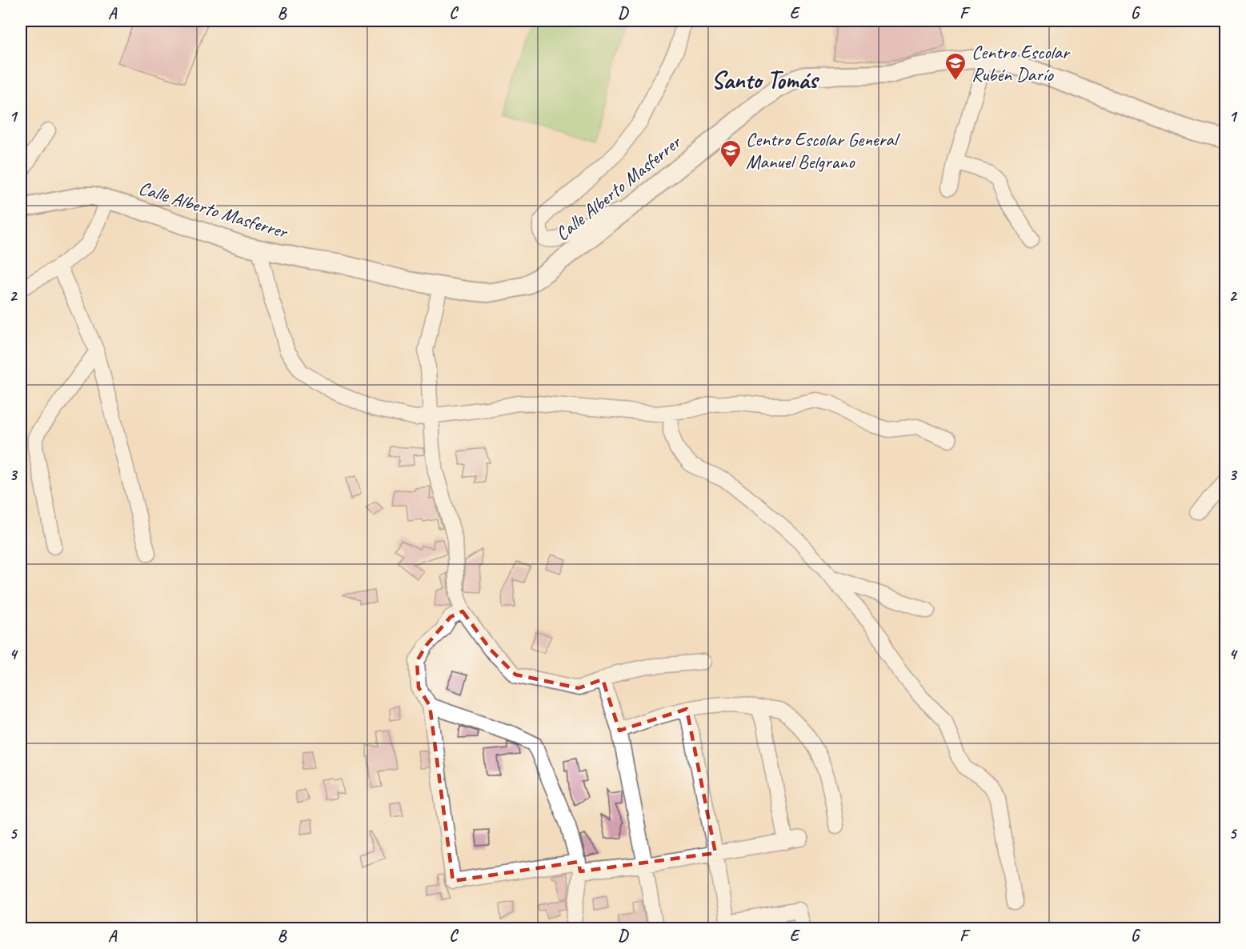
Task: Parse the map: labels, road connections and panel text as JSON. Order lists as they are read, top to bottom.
{
  "streets": {
    "main road": ["Calle Alberto Masferrer"]
  },
  "districts": ["Santo Tomás"],
  "places": {
    "school or university": ["Centro Escolar Rubén Darío", "Centro Escolar General Manuel Belgrano"]
  },
  "grid": {
    "columns": [
      "A",
      "B",
      "C",
      "D",
      "E",
      "F",
      "G"
    ],
    "rows": [
      "1",
      "2",
      "3",
      "4",
      "5"
    ]
  }
}
